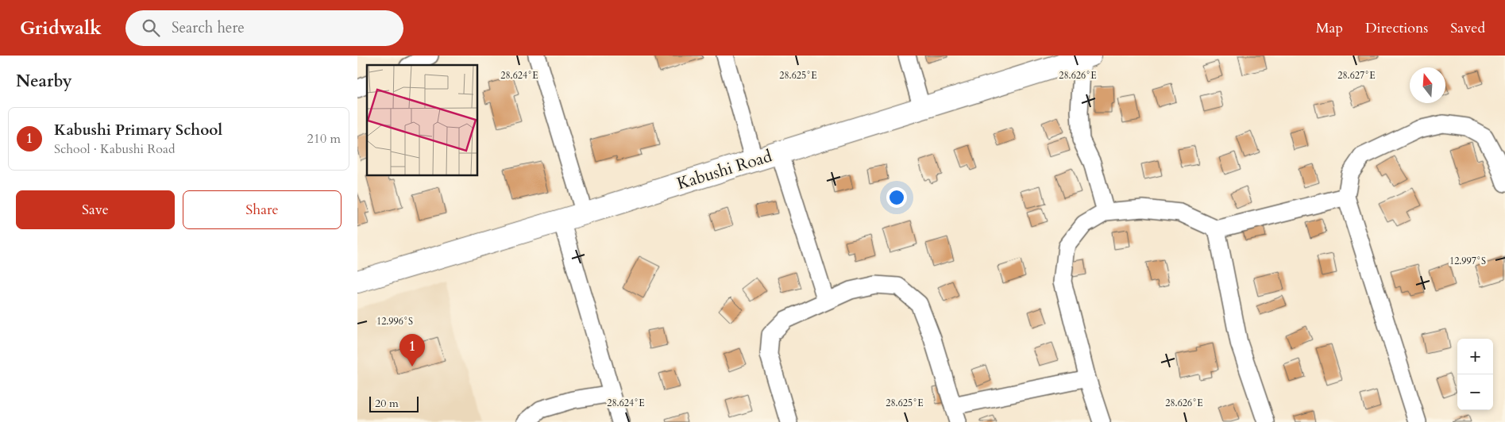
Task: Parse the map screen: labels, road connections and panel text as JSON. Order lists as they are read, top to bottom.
{
  "streets": {
    "main road": ["Kabushi Road"]
  },
  "scale_bar": "20 m",
  "north": "top",
  "page": {
    "header": "Gridwalk",
    "search": "Search here",
    "nav": ["Map", "Directions", "Saved"],
    "heading": "Nearby",
    "list": [
      {
        "mark": "1",
        "name": "Kabushi Primary School",
        "note": "School · Kabushi Road",
        "value": "210 m"
      }
    ],
    "buttons": ["Save", "Share"],
    "pins": "1",
    "map_buttons": ["+", "−"],
    "scale": "20 m"
  },
  "coordinates": [
    "28.624°E",
    "28.625°E",
    "28.626°E",
    "28.627°E",
    "12.997°S",
    "12.996°S"
  ]
}
